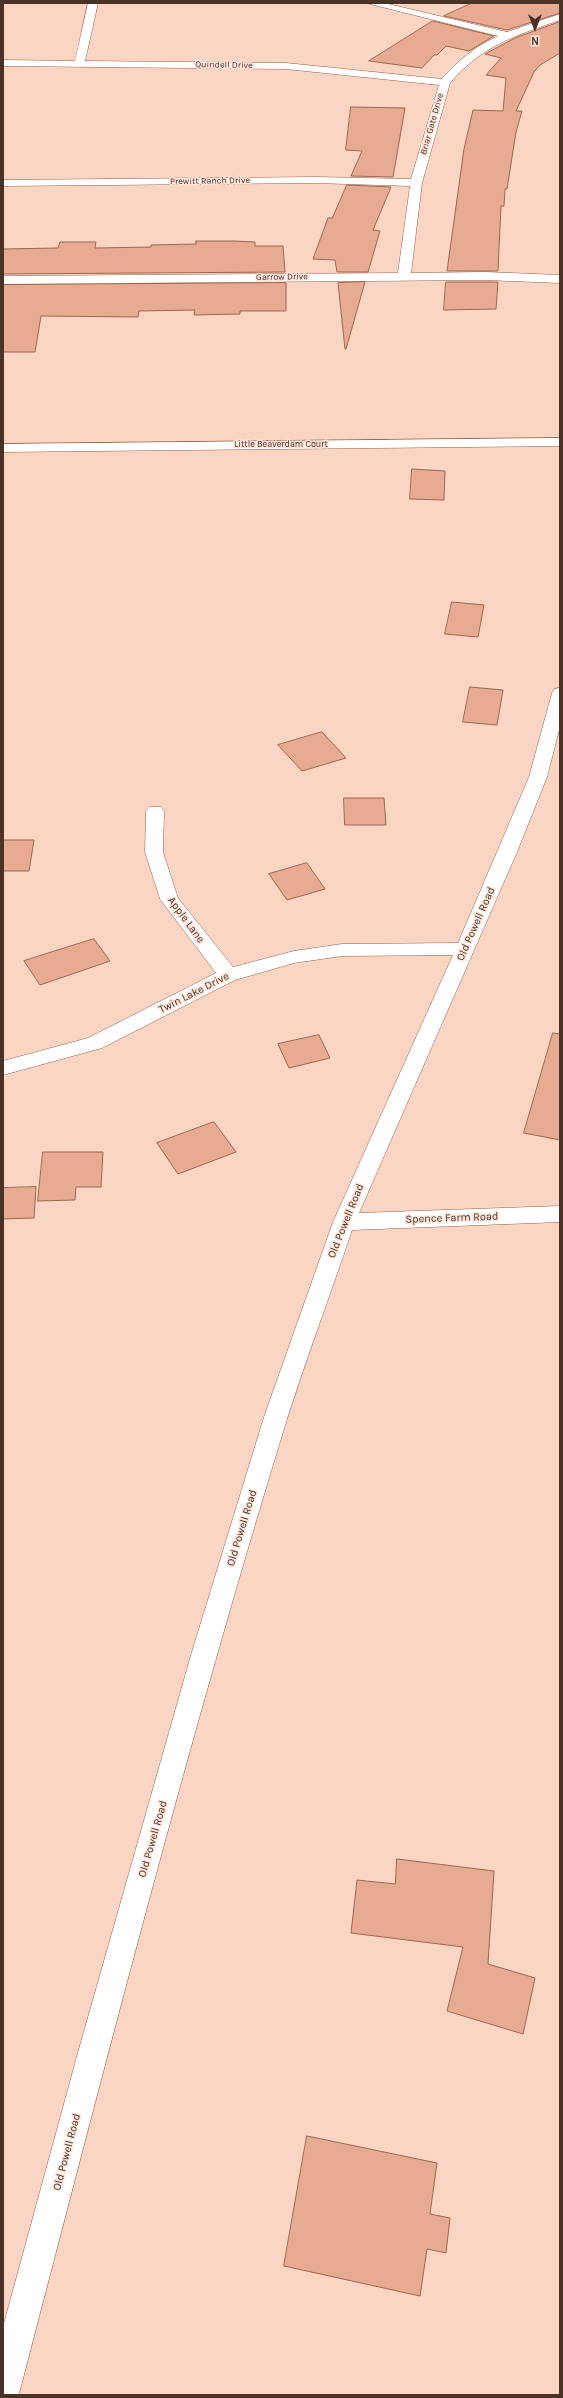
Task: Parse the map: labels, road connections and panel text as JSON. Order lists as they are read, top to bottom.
{
  "streets": {
    "street": [
      "Quindell Drive",
      "Briar Gate Drive",
      "Prewitt Ranch Drive",
      "Garrow Drive",
      "Little Beaverdam Court",
      "Apple Lane",
      "Old Powell Road",
      "Twin Lake Drive",
      "Spence Farm Road"
    ]
  },
  "crossings": [
    ["Quindell Drive", "Briar Gate Drive"],
    ["Briar Gate Drive", "Prewitt Ranch Drive"],
    ["Briar Gate Drive", "Garrow Drive"],
    ["Apple Lane", "Twin Lake Drive"],
    ["Old Powell Road", "Twin Lake Drive"],
    ["Old Powell Road", "Spence Farm Road"]
  ],
  "north": "bottom"
}
